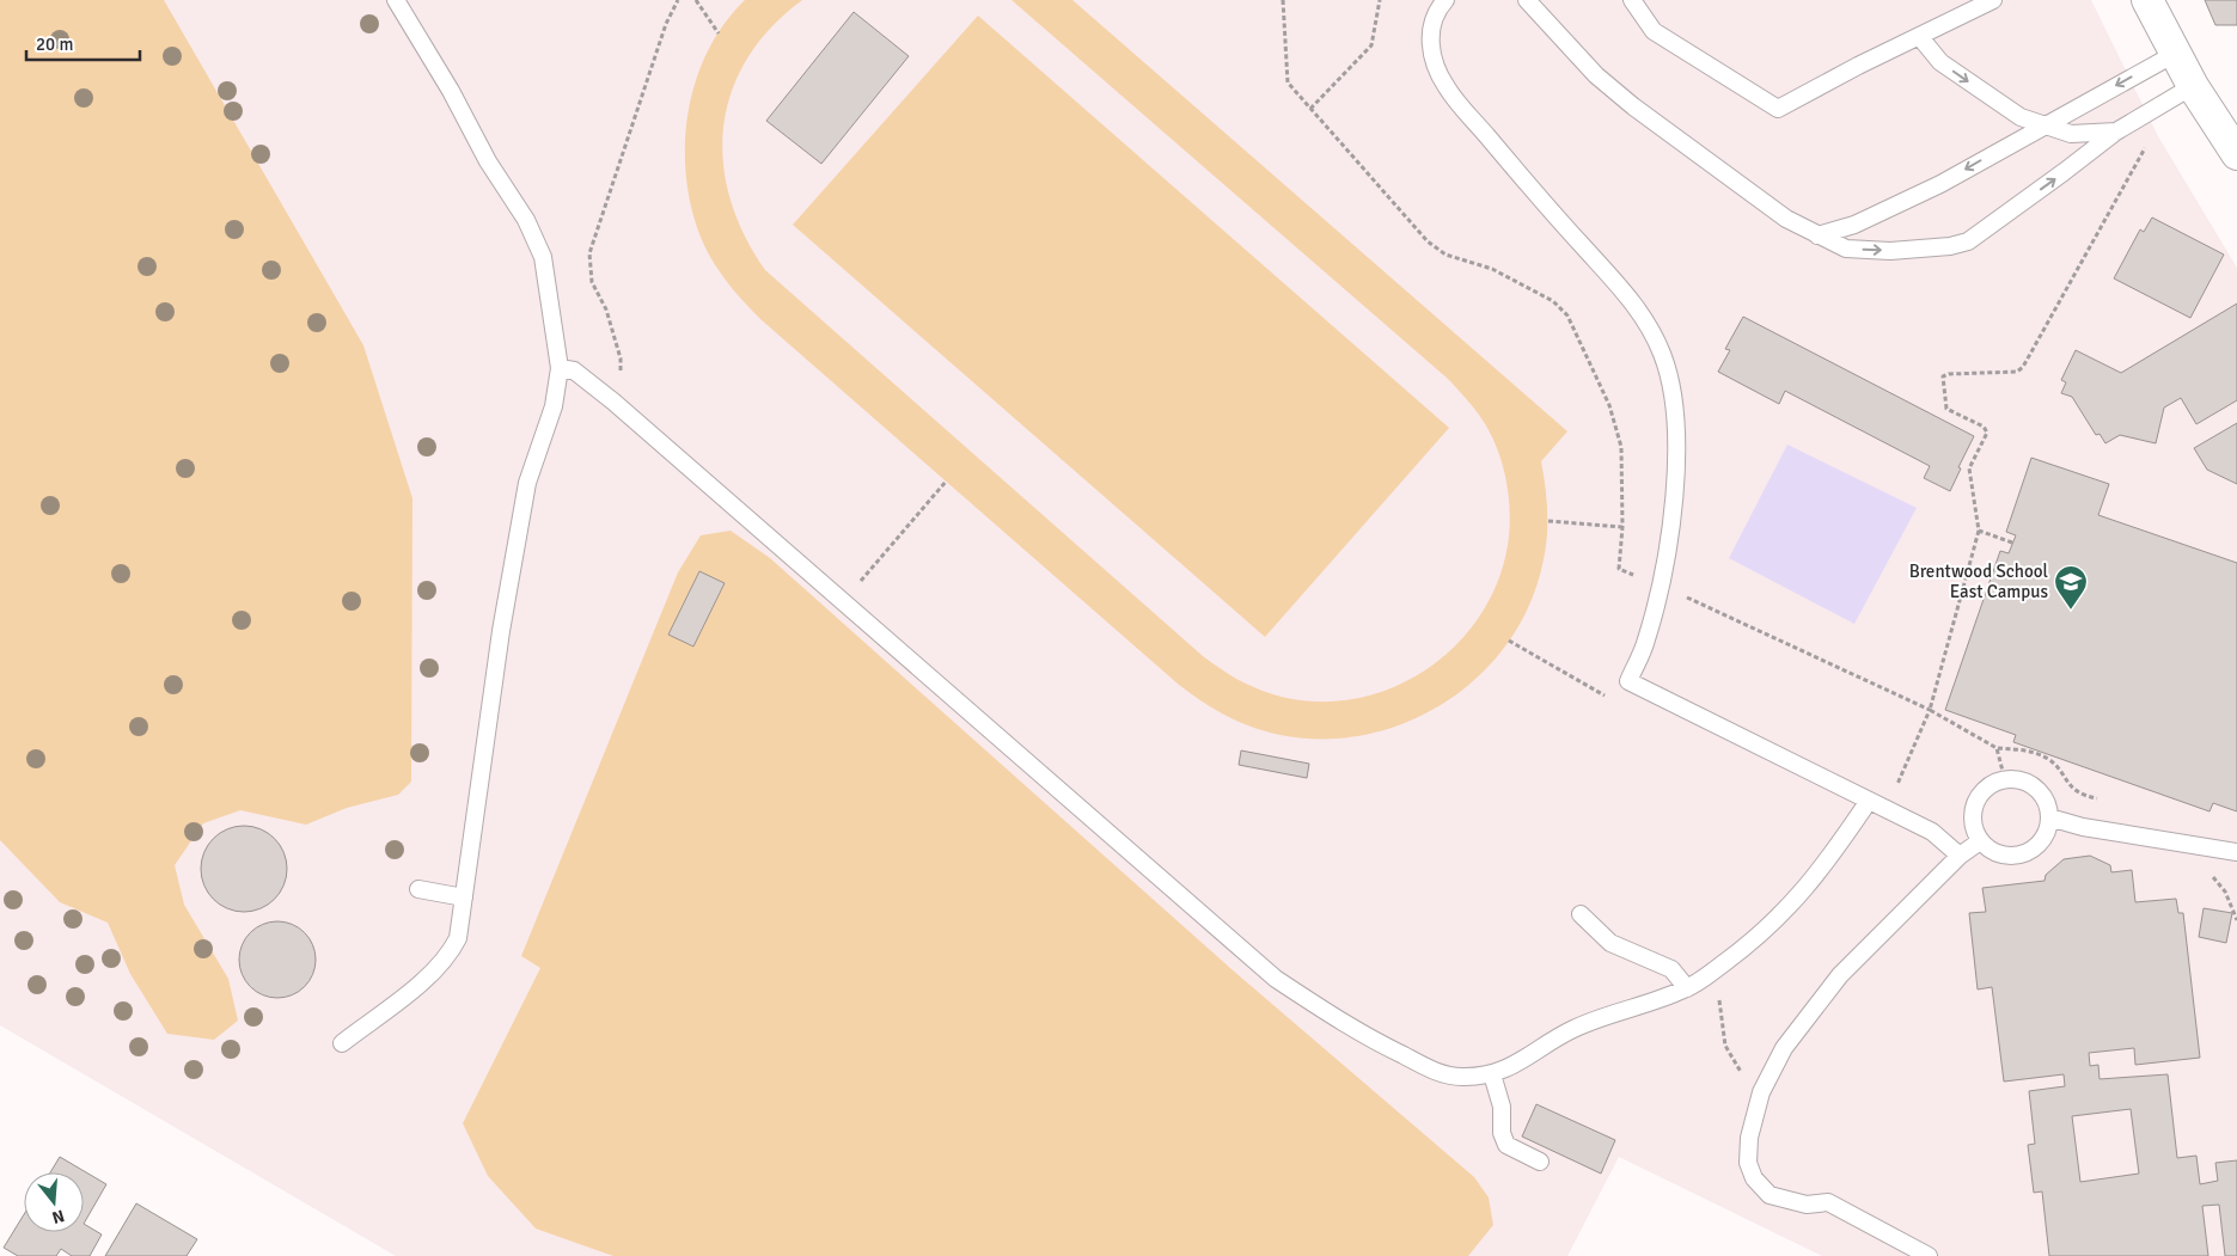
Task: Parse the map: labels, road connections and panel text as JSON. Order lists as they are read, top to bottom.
{
  "places": {
    "school or university": ["Brentwood School East Campus"]
  },
  "scale_bar": "20 m",
  "north": "bottom"
}
